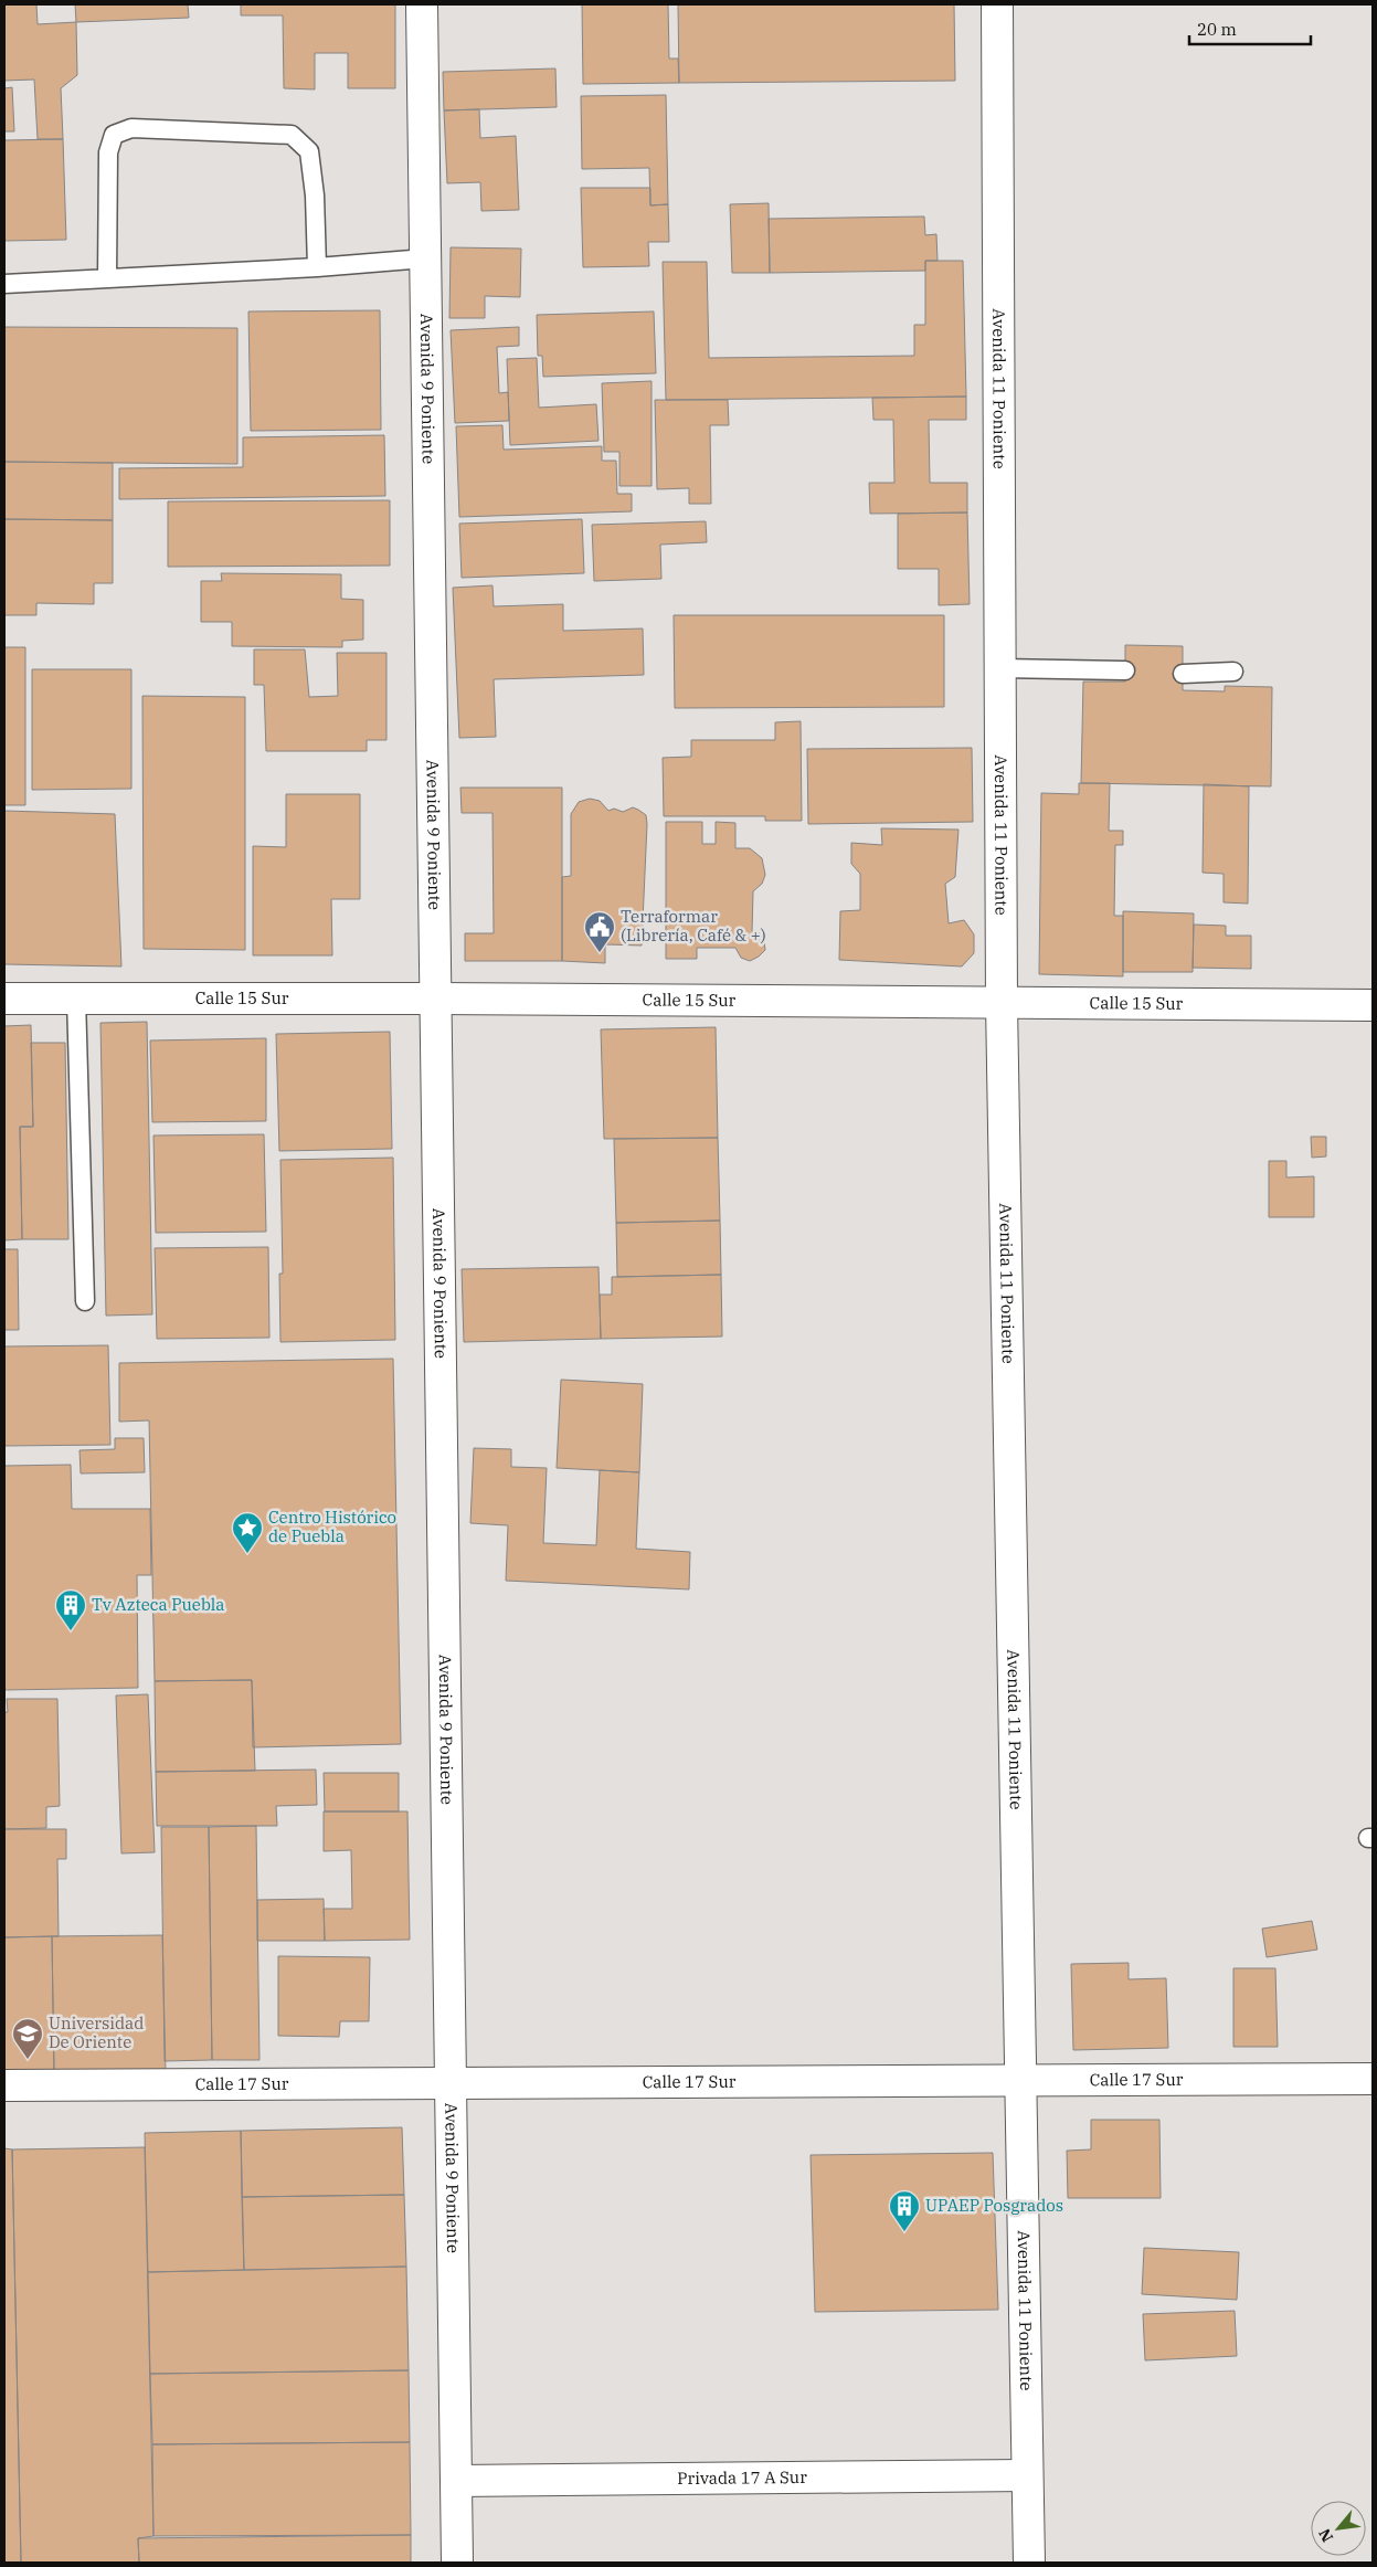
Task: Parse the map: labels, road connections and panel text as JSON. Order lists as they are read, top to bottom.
{
  "streets": {
    "street": [
      "Avenida 9 Poniente",
      "Avenida 11 Poniente",
      "Calle 15 Sur",
      "Calle 17 Sur",
      "Privada 17 A Sur"
    ]
  },
  "crossings": [
    ["Avenida 9 Poniente", "Calle 15 Sur"],
    ["Avenida 9 Poniente", "Calle 17 Sur"],
    ["Avenida 9 Poniente", "Privada 17 A Sur"],
    ["Avenida 11 Poniente", "Calle 15 Sur"],
    ["Avenida 11 Poniente", "Calle 17 Sur"],
    ["Avenida 11 Poniente", "Privada 17 A Sur"]
  ],
  "places": {
    "public building": ["Terraformar (Librería, Café & +)"],
    "place": ["Centro Histórico de Puebla"],
    "building": ["Tv Azteca Puebla", "UPAEP Posgrados"],
    "school or university": ["Universidad De Oriente"]
  },
  "scale_bar": "20 m",
  "north": "bottom left"
}
